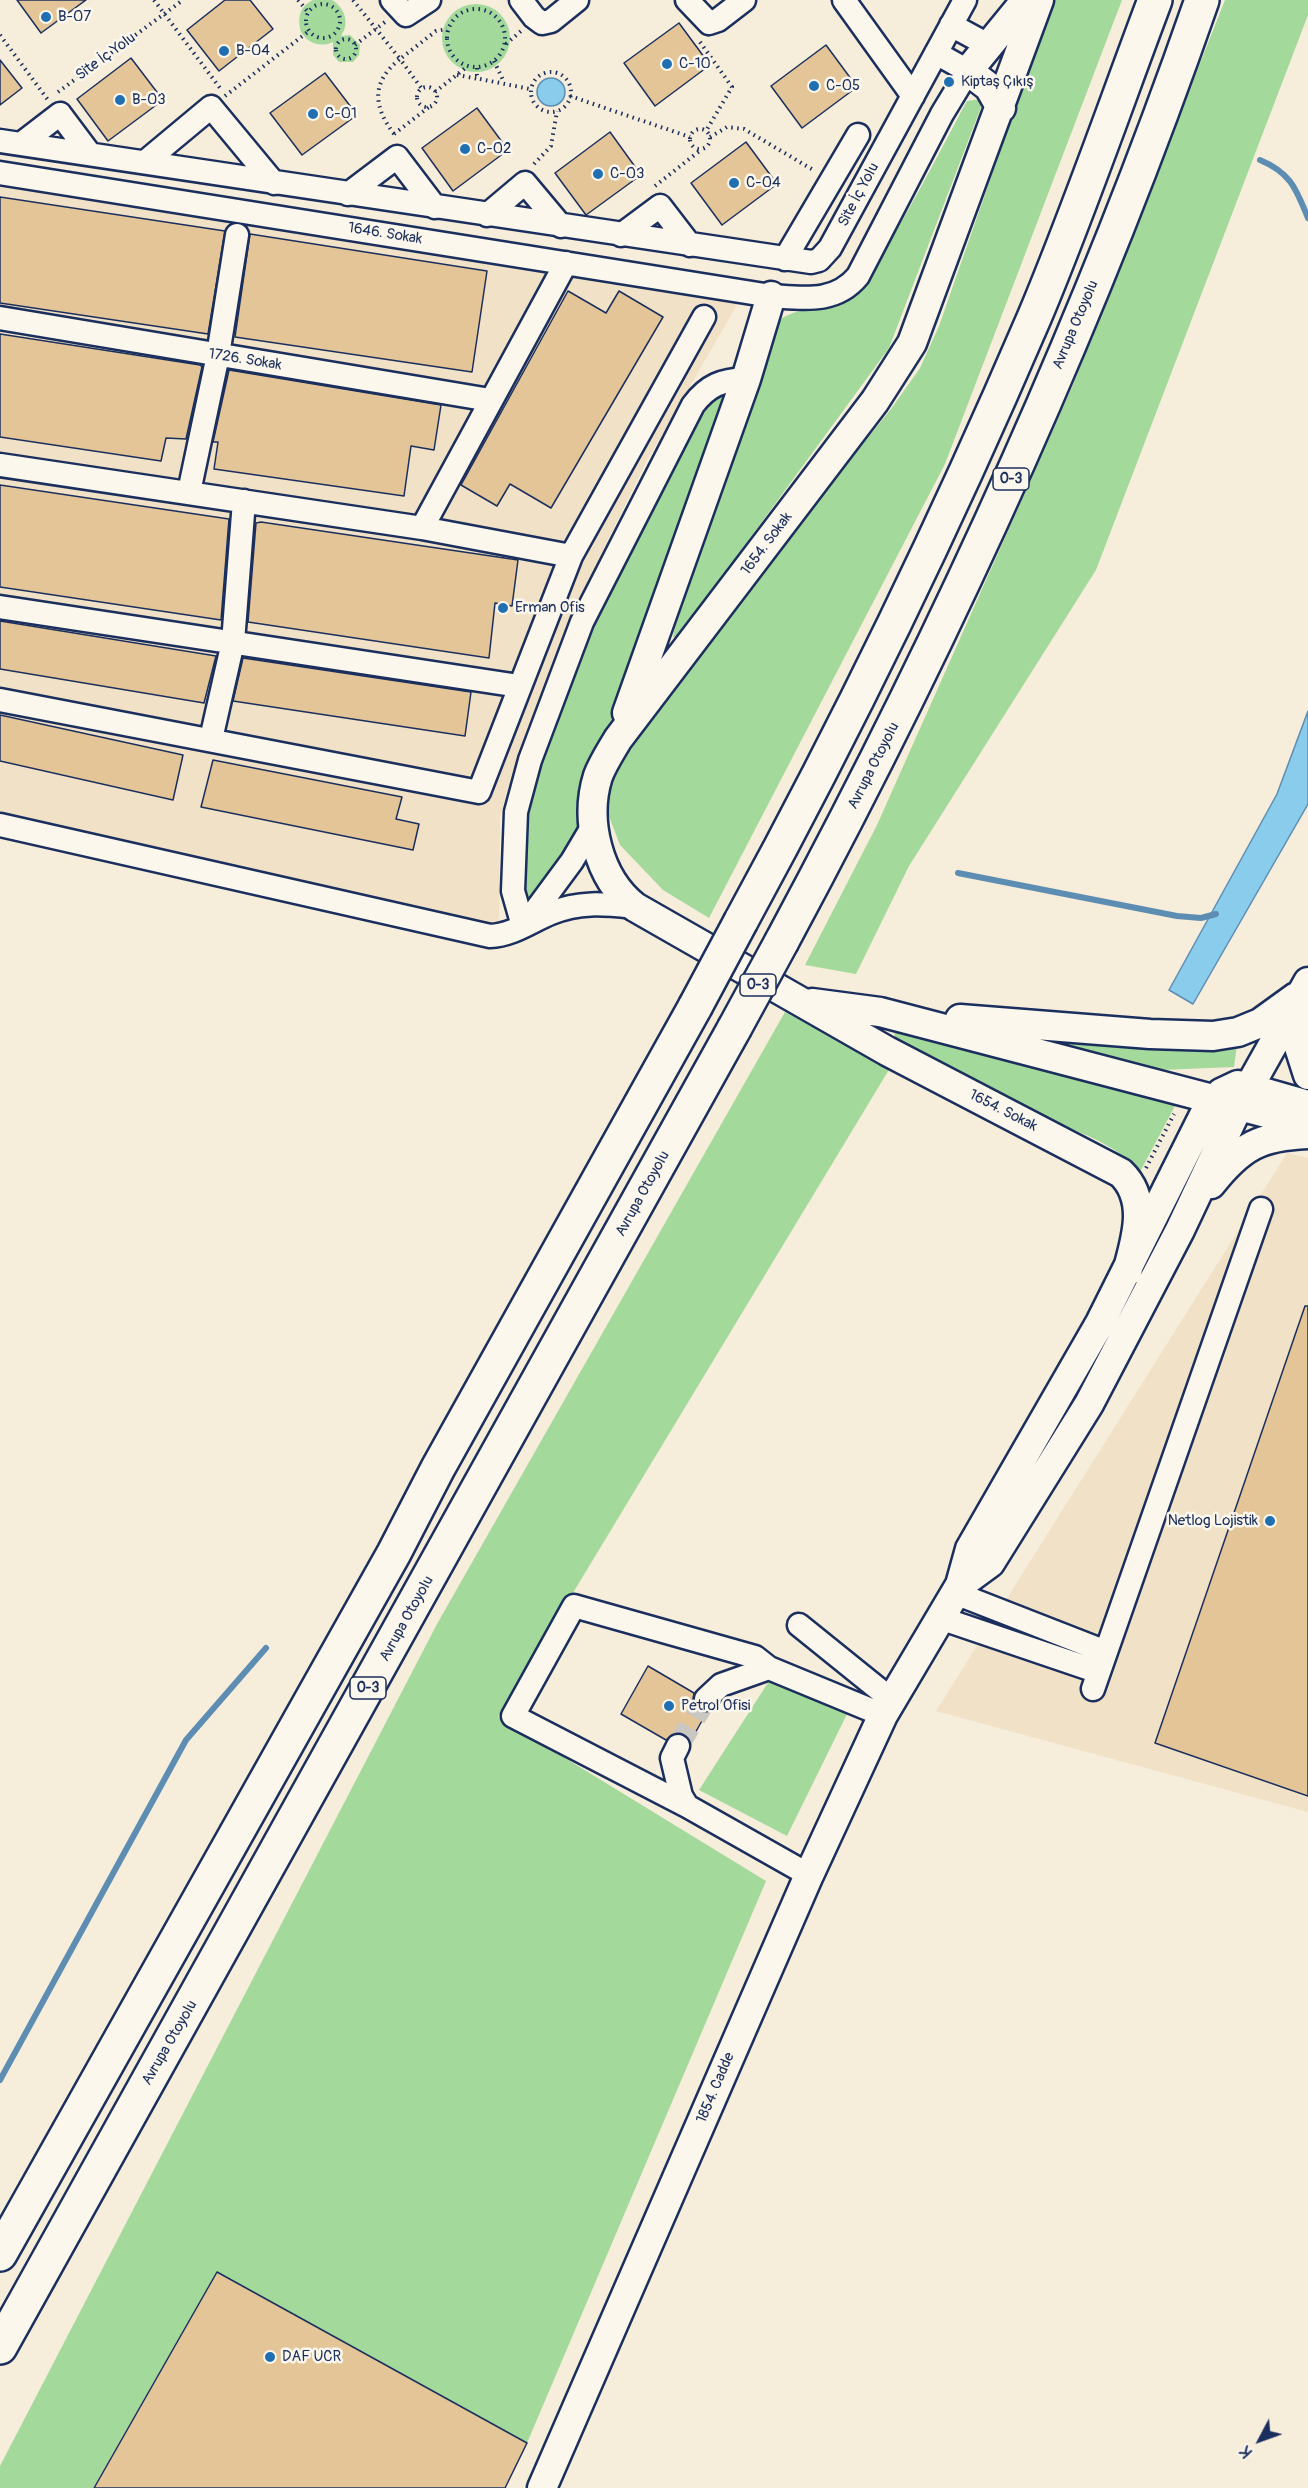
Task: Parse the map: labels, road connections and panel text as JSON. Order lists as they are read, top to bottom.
{
  "streets": {
    "highway": ["Avrupa Otoyolu", "O-3"],
    "main road": ["1654. Sokak", "1854. Cadde"],
    "street": ["Site İç Yolu", "1646. Sokak", "1726. Sokak"]
  },
  "places": [
    "B-07",
    "B-04",
    "C-10",
    "Kiptaş Çıkış",
    "C-05",
    "B-03",
    "C-01",
    "C-02",
    "C-03",
    "C-04",
    "Erman Ofis",
    "Netlog Lojistik",
    "Petrol Ofisi",
    "DAF UCR"
  ],
  "north": "bottom left"
}
